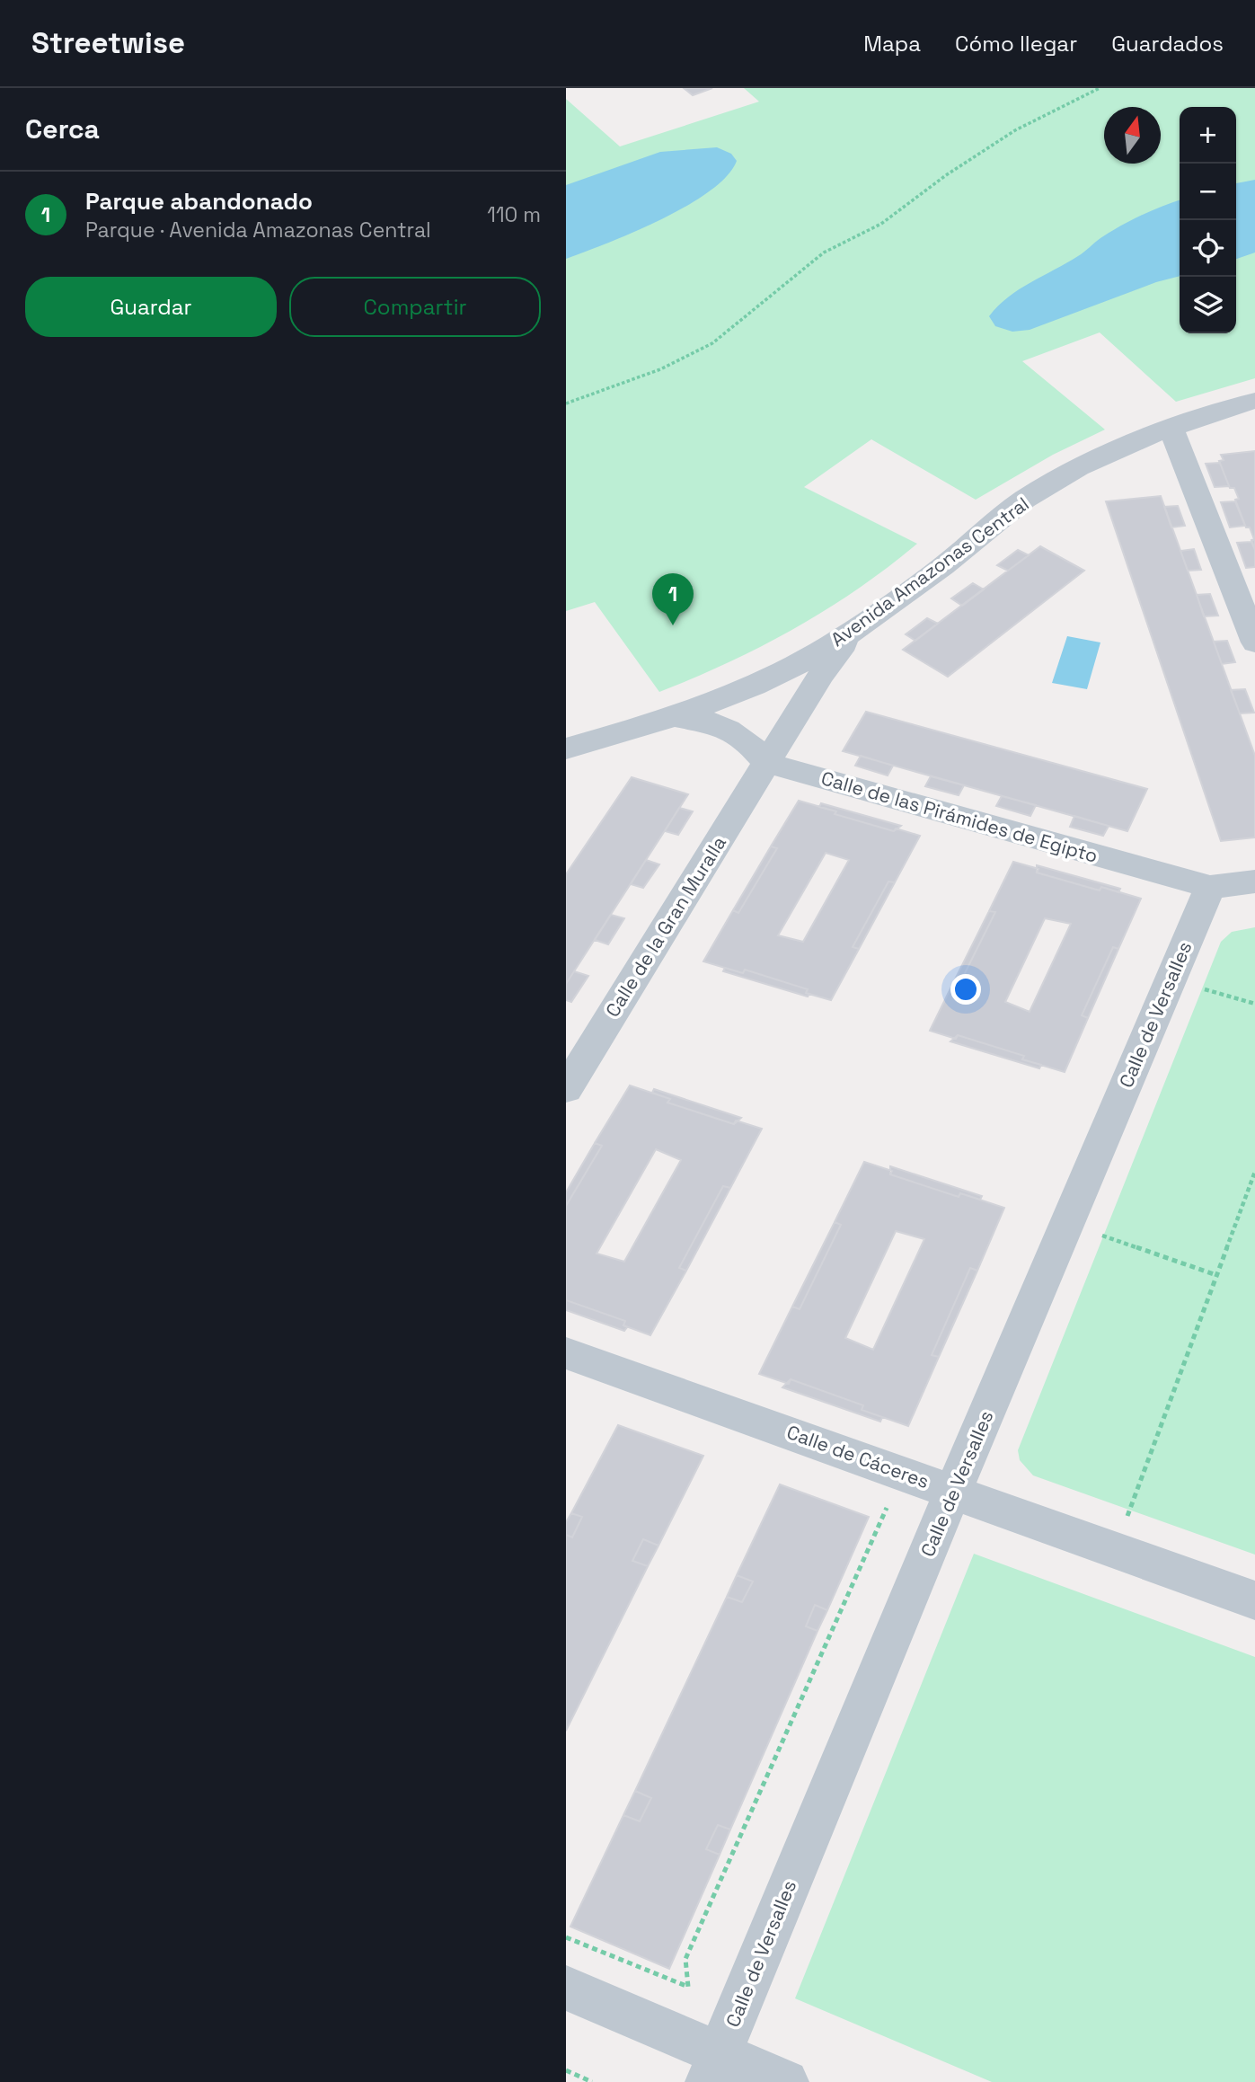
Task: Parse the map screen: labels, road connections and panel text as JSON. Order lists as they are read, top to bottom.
{
  "streets": {
    "street": [
      "Avenida Amazonas Central",
      "Calle de las Pirámides de Egipto",
      "Calle de la Gran Muralla",
      "Calle de Versalles",
      "Calle de Cáceres"
    ]
  },
  "crossings": [
    ["Avenida Amazonas Central", "Calle de la Gran Muralla"],
    ["Calle de las Pirámides de Egipto", "Calle de la Gran Muralla"],
    ["Calle de las Pirámides de Egipto", "Calle de Versalles"],
    ["Calle de Versalles", "Calle de Cáceres"]
  ],
  "north": "top",
  "page": {
    "header": "Streetwise",
    "nav": ["Mapa", "Cómo llegar", "Guardados"],
    "heading": "Cerca",
    "map_buttons": ["+", "−"],
    "list": [
      {
        "mark": "1",
        "name": "Parque abandonado",
        "note": "Parque · Avenida Amazonas Central",
        "value": "110 m"
      }
    ],
    "buttons": ["Guardar", "Compartir"],
    "pins": "1"
  }
}
